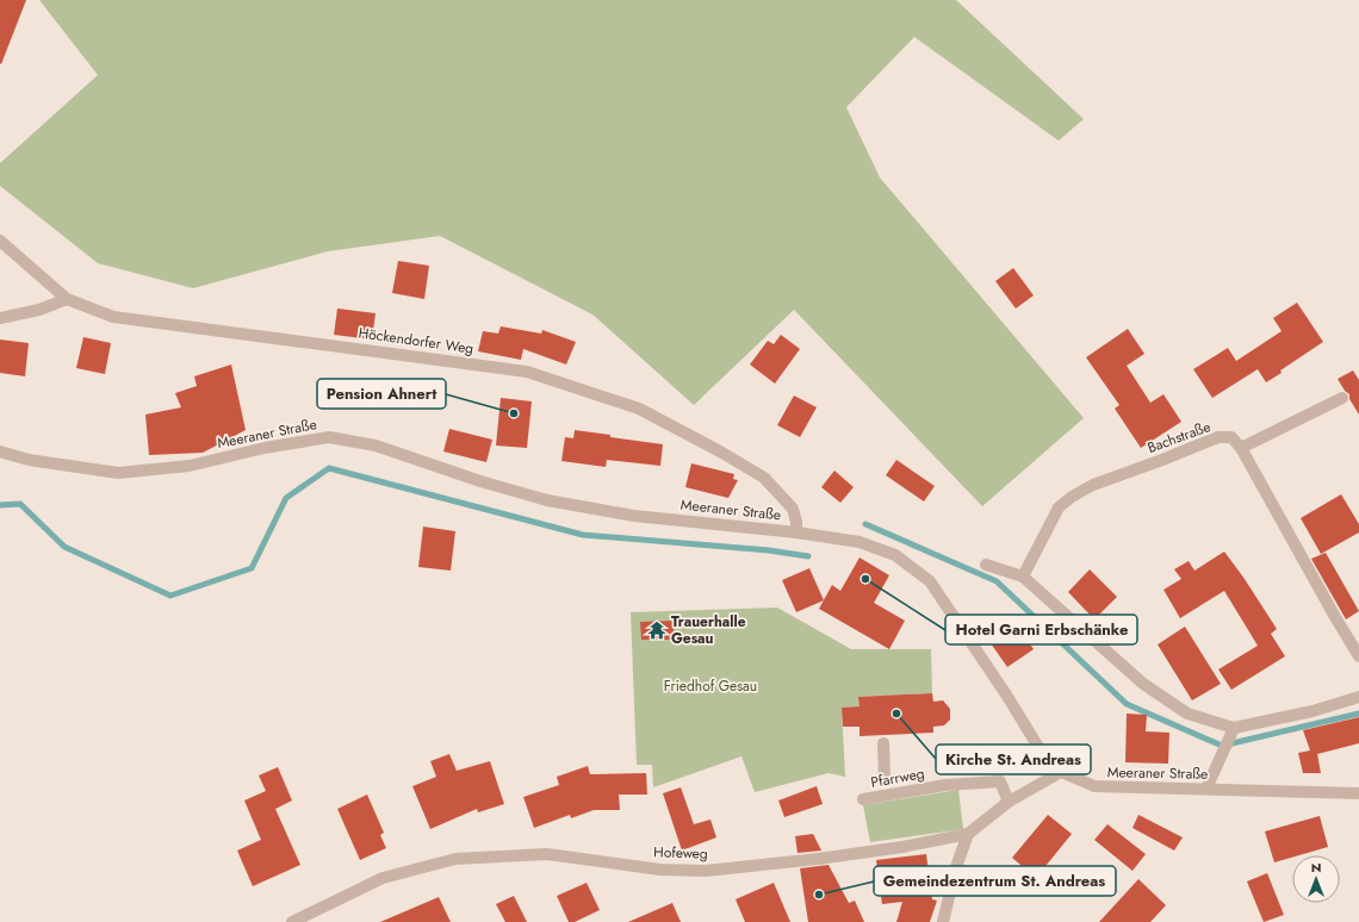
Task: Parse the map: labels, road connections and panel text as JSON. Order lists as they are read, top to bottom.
{
  "streets": {
    "street": [
      "Höckendorfer Weg",
      "Meeraner Straße",
      "Bachstraße",
      "Pfarrweg",
      "Hofeweg"
    ]
  },
  "crossings": [
    ["Höckendorfer Weg", "Meeraner Straße"],
    ["Meeraner Straße", "Hofeweg"],
    ["Pfarrweg", "Hofeweg"]
  ],
  "parks": ["Friedhof Gesau"],
  "places": {
    "other": [
      "Pension Ahnert",
      "Hotel Garni Erbschänke",
      "Kirche St. Andreas",
      "Gemeindezentrum St. Andreas"
    ],
    "temple": ["Trauerhalle Gesau"]
  },
  "north": "top"
}
